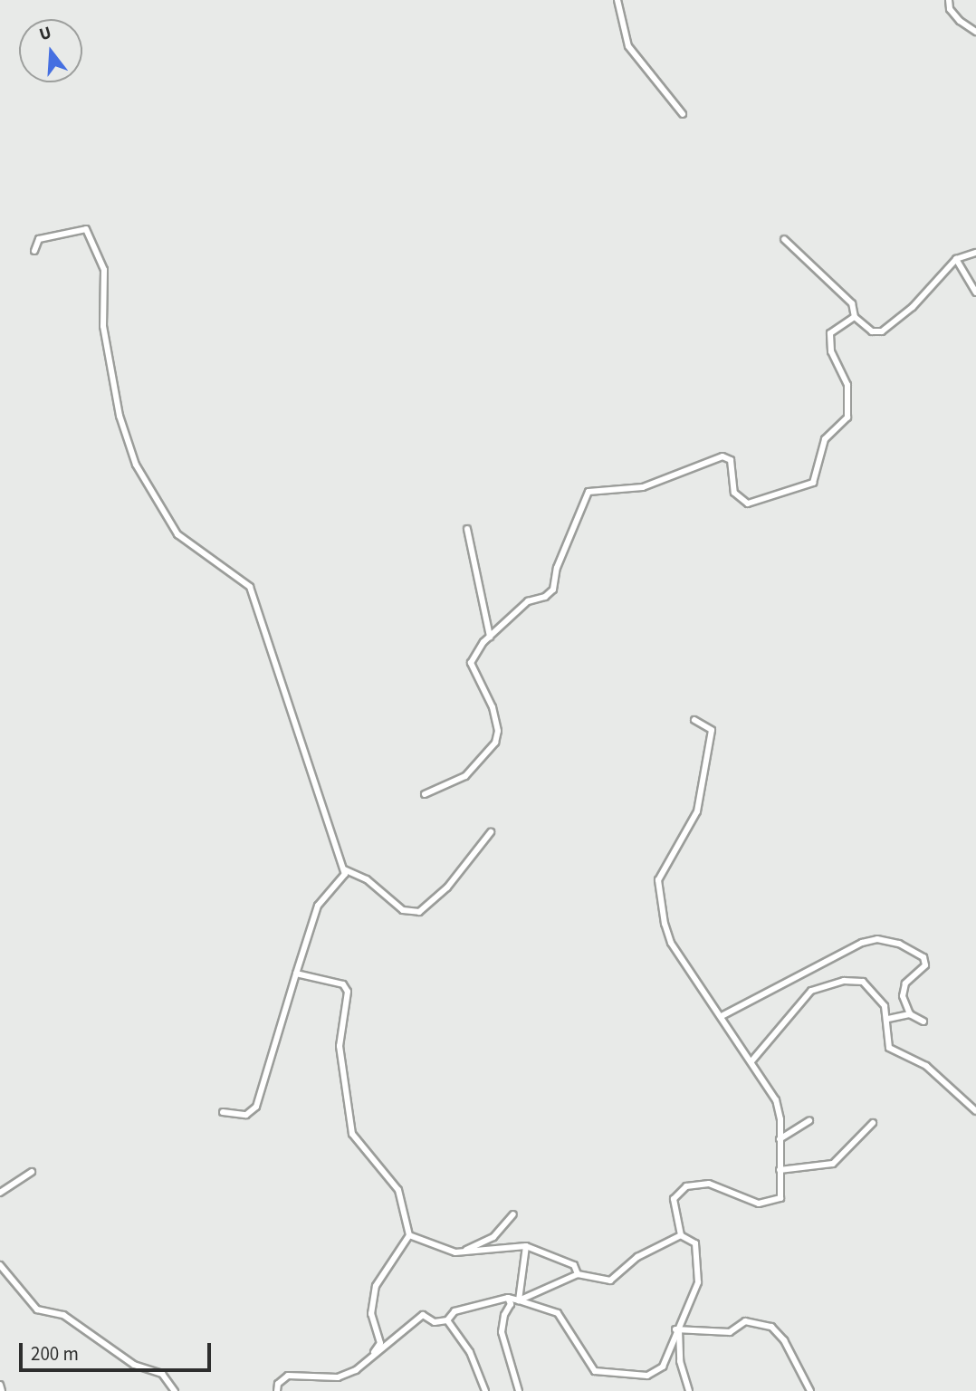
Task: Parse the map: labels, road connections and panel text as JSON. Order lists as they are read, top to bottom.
{
  "scale_bar": "200 m",
  "north": "top"
}
